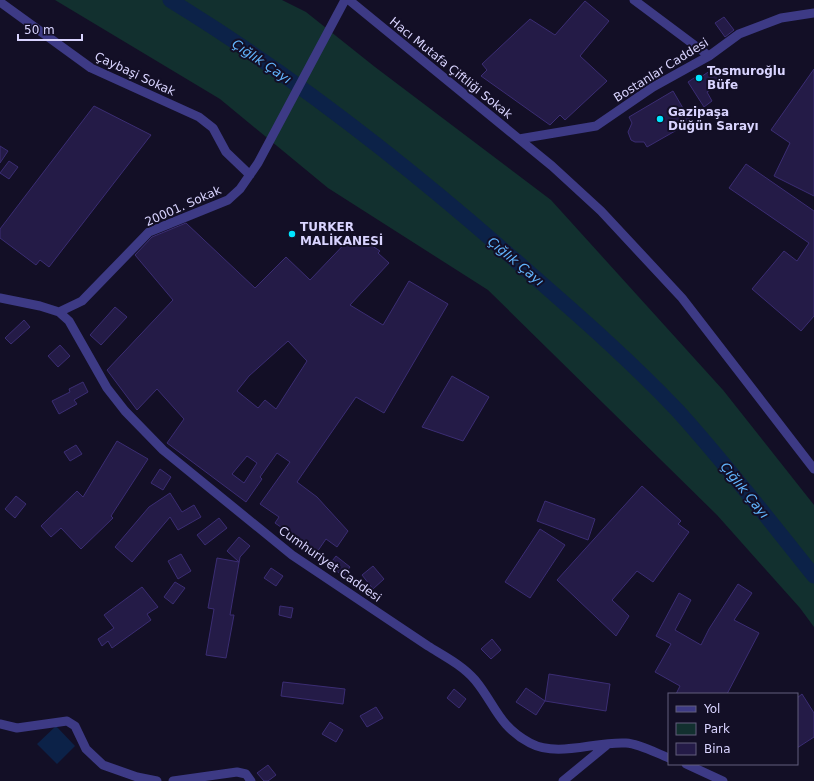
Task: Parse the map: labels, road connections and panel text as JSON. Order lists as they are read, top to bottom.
{
  "streets": {
    "street": [
      "Hacı Mutafa Çiftliği Sokak",
      "Bostanlar Caddesi",
      "Çaybaşi Sokak",
      "20001. Sokak",
      "Cumhuriyet Caddesi"
    ]
  },
  "crossings": [
    ["Hacı Mutafa Çiftliği Sokak", "Bostanlar Caddesi"],
    ["Çaybaşi Sokak", "20001. Sokak"],
    ["20001. Sokak", "Cumhuriyet Caddesi"]
  ],
  "water": ["Çığlık Çayı"],
  "places": ["Tosmuroğlu Büfe", "Gazipaşa Düğün Sarayı", "TURKER MALİKANESİ"],
  "legend": ["Yol", "Park", "Bina"],
  "scale_bar": "50 m"
}
